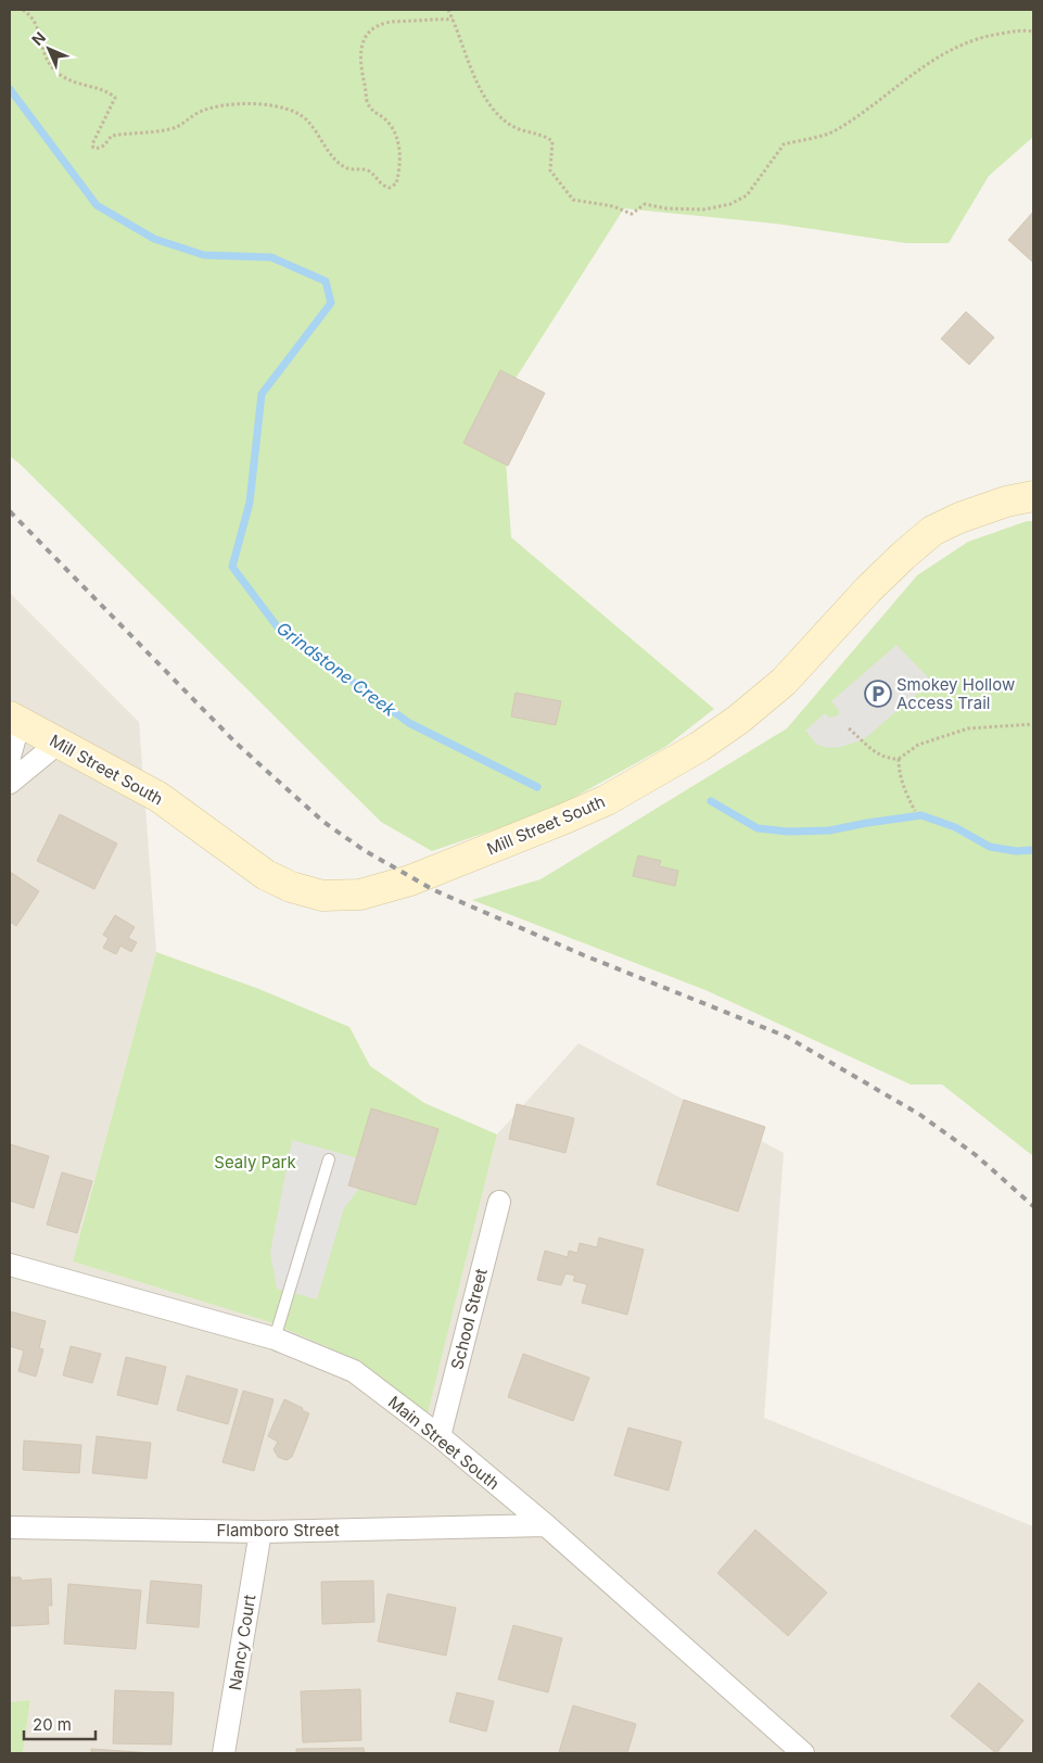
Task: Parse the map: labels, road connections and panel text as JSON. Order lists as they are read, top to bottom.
{
  "streets": {
    "main road": ["Mill Street South"],
    "street": [
      "School Street",
      "Main Street South",
      "Flamboro Street",
      "Nancy Court"
    ]
  },
  "crossings": [
    ["School Street", "Main Street South"],
    ["Main Street South", "Flamboro Street"],
    ["Flamboro Street", "Nancy Court"]
  ],
  "water": ["Grindstone Creek"],
  "parks": ["Sealy Park"],
  "places": {
    "parking": ["Smokey Hollow Access Trail"]
  },
  "scale_bar": "20 m",
  "north": "top left"
}
